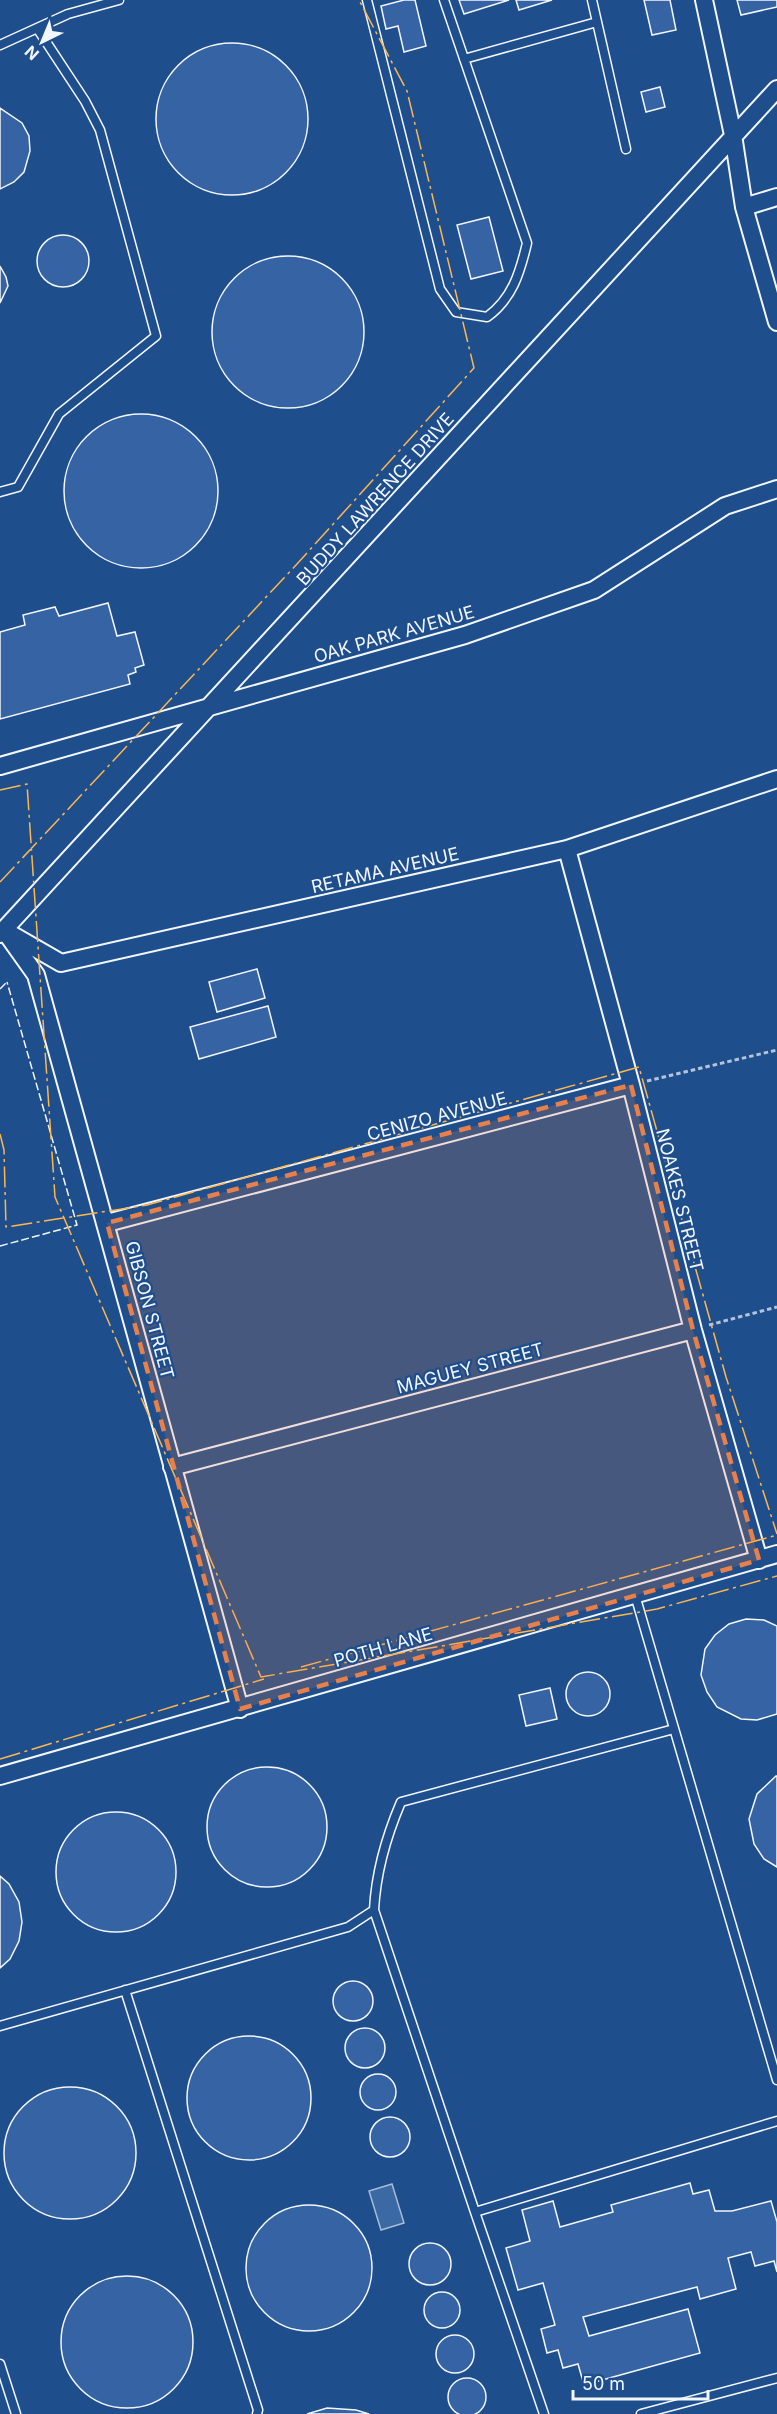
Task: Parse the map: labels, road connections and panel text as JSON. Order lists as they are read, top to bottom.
{
  "streets": {
    "street": [
      "BUDDY LAWRENCE DRIVE",
      "OAK PARK AVENUE",
      "RETAMA AVENUE",
      "CENIZO AVENUE",
      "NOAKES STREET",
      "GIBSON STREET",
      "MAGUEY STREET",
      "POTH LANE"
    ]
  },
  "crossings": [
    ["BUDDY LAWRENCE DRIVE", "OAK PARK AVENUE"],
    ["BUDDY LAWRENCE DRIVE", "RETAMA AVENUE"],
    ["BUDDY LAWRENCE DRIVE", "GIBSON STREET"],
    ["RETAMA AVENUE", "NOAKES STREET"],
    ["RETAMA AVENUE", "GIBSON STREET"],
    ["CENIZO AVENUE", "NOAKES STREET"],
    ["CENIZO AVENUE", "GIBSON STREET"],
    ["NOAKES STREET", "MAGUEY STREET"],
    ["NOAKES STREET", "POTH LANE"],
    ["GIBSON STREET", "MAGUEY STREET"],
    ["GIBSON STREET", "POTH LANE"]
  ],
  "scale_bar": "50 m",
  "north": "bottom left"
}
